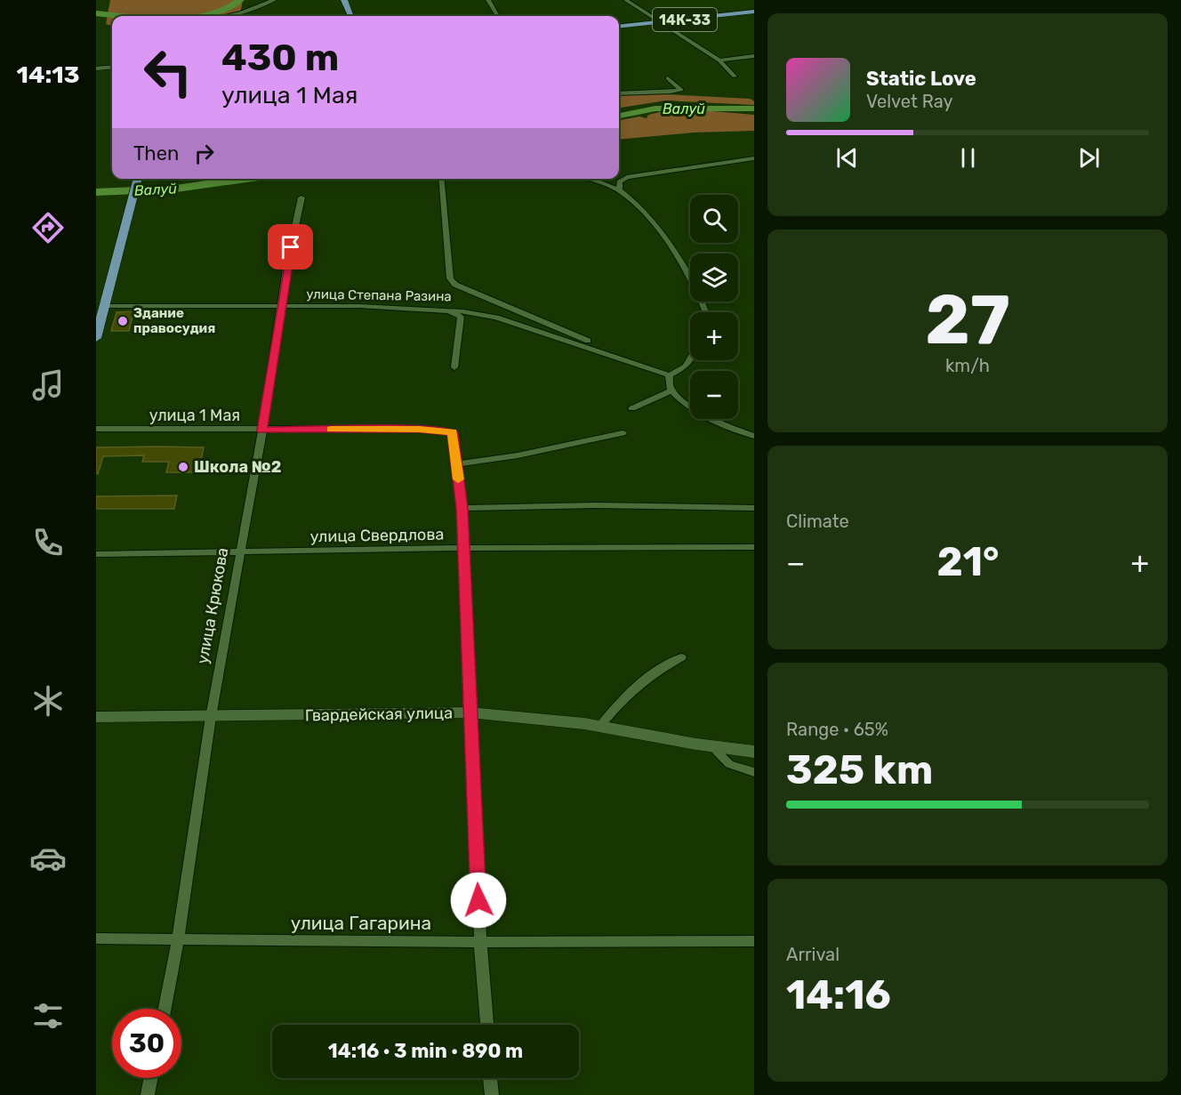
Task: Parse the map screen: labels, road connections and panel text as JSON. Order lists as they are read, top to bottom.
{
  "streets": {
    "main road": ["14К-33"],
    "street": [
      "улица Степана Разина",
      "улица 1 Мая",
      "улица Свердлова",
      "улица Крюкова",
      "Гвардейская улица",
      "улица Гагарина"
    ]
  },
  "crossings": [
    ["улица Степана Разина", "улица Крюкова"],
    ["улица 1 Мая", "улица Крюкова"],
    ["улица Свердлова", "улица Крюкова"],
    ["улица Крюкова", "Гвардейская улица"],
    ["улица Крюкова", "улица Гагарина"]
  ],
  "water": ["Валуй"],
  "places": ["Здание правосудия", "Школа №2"],
  "page": {
    "tabs": "14:13",
    "turn": ["430 m", "улица 1 Мая"],
    "song": ["Static Love", "Velvet Ray"],
    "then": "Then",
    "map_buttons": ["+", "−"],
    "tile": [
      ["27", "km/h"],
      "Climate",
      ["Range · 65%", "325 km"],
      ["Arrival", "14:16"]
    ],
    "heat": ["−", "21°", "+"],
    "limit": "30",
    "trip": "14:16 · 3 min · 890 m"
  }
}
